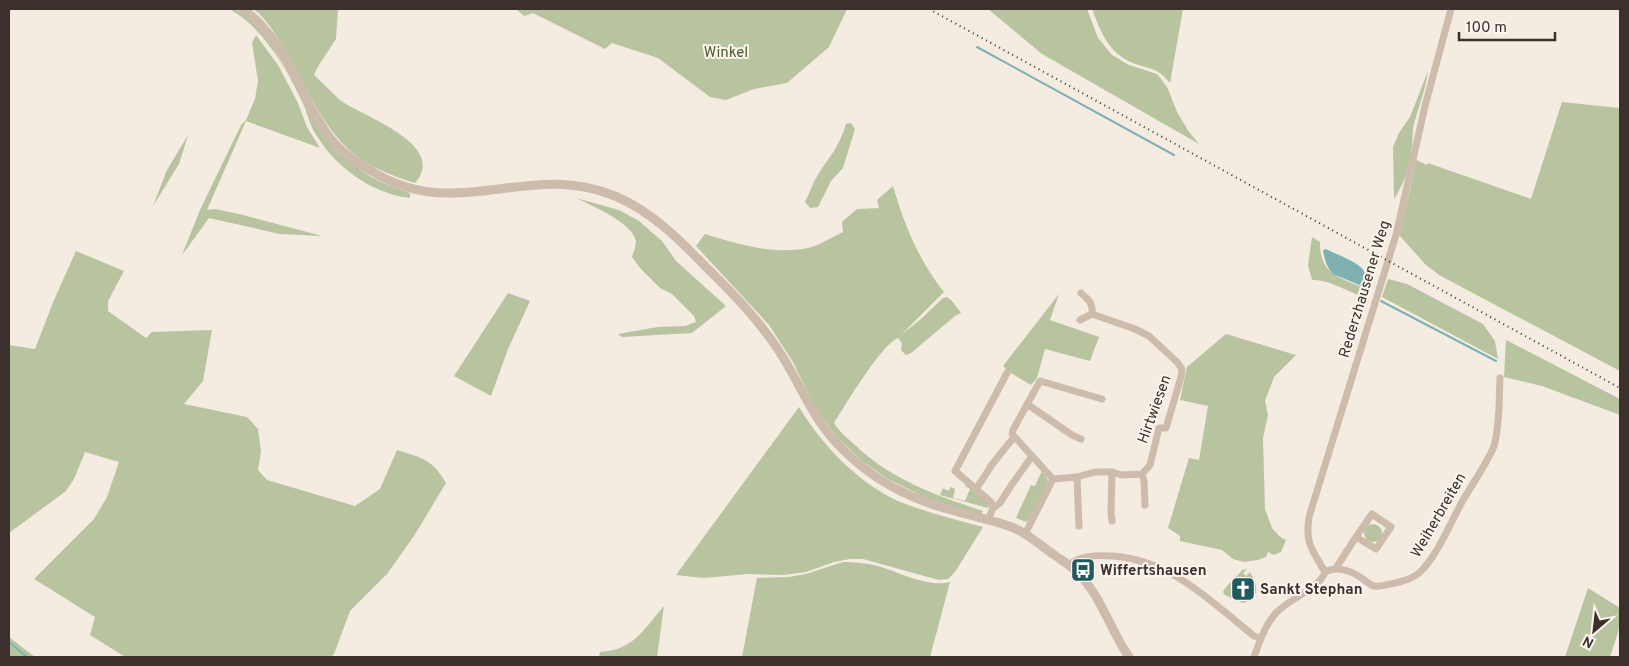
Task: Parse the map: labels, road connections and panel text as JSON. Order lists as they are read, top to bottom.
{
  "streets": {
    "street": ["Rederzhausener Weg", "Hirtwiesen", "Weiherbreiten"]
  },
  "parks": ["Winkel"],
  "places": {
    "bus stop": ["Wiffertshausen"],
    "church": ["Sankt Stephan"]
  },
  "scale_bar": "100 m",
  "north": "bottom left"
}
